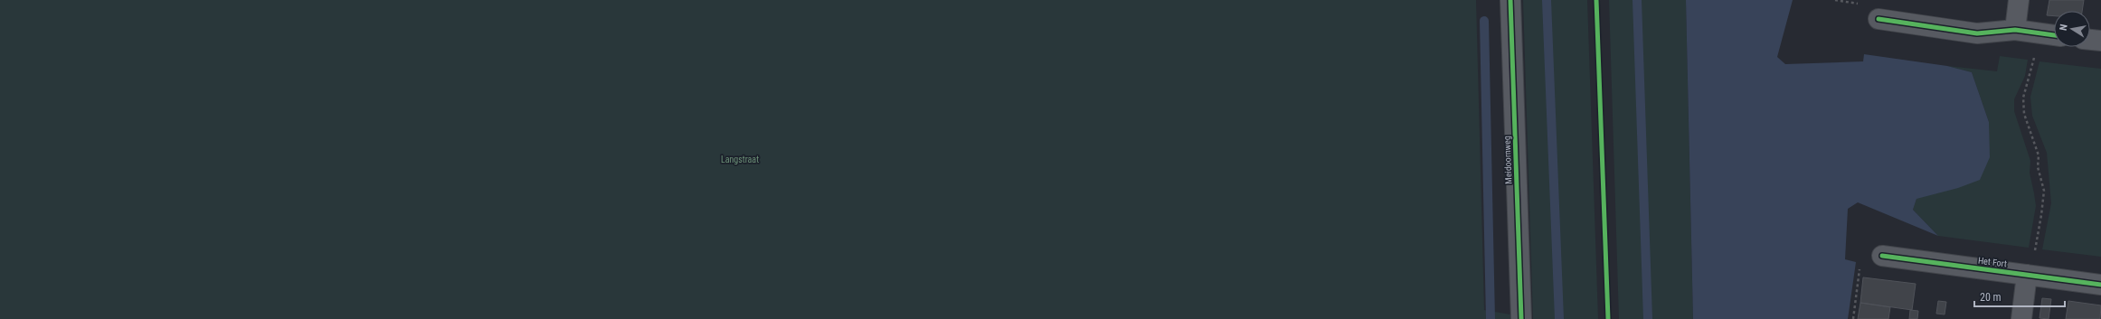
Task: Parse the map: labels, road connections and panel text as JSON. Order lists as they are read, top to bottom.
{
  "streets": {
    "street": ["Meidoornweg", "Het Fort"]
  },
  "parks": ["Langstraat"],
  "scale_bar": "20 m",
  "north": "left"
}
